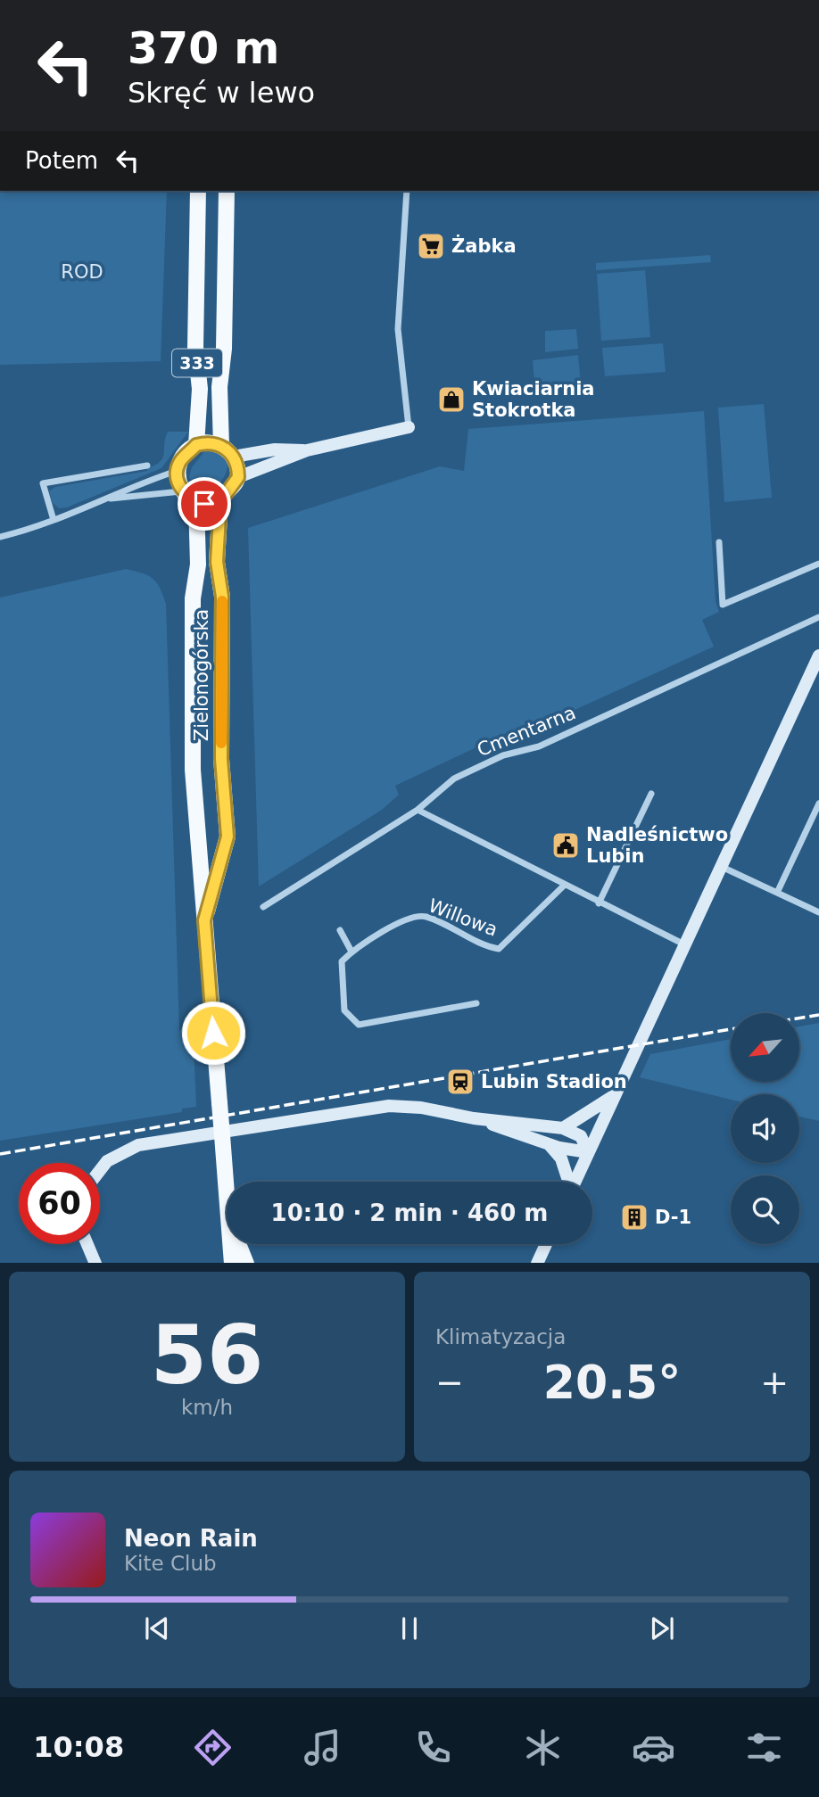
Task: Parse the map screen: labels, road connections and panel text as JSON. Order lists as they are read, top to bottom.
{
  "streets": {
    "main road": ["333", "Zielonogórska"],
    "street": ["Cmentarna", "Willowa"]
  },
  "crossings": [
    ["333", "Zielonogórska"]
  ],
  "parks": ["ROD"],
  "places": {
    "supermarket": ["Żabka"],
    "shop": ["Kwiaciarnia Stokrotka"],
    "public building": ["Nadleśnictwo Lubin"],
    "station": ["Lubin Stadion"],
    "building": ["D-1"]
  },
  "north": "bottom left",
  "page": {
    "turn": ["370 m", "Skręć w lewo"],
    "then": "Potem",
    "limit": "60",
    "trip": "10:10 · 2 min · 460 m",
    "tile": [
      ["56", "km/h"],
      "Klimatyzacja"
    ],
    "heat": ["−", "20.5°", "+"],
    "song": ["Neon Rain", "Kite Club"],
    "tabs": "10:08"
  }
}
